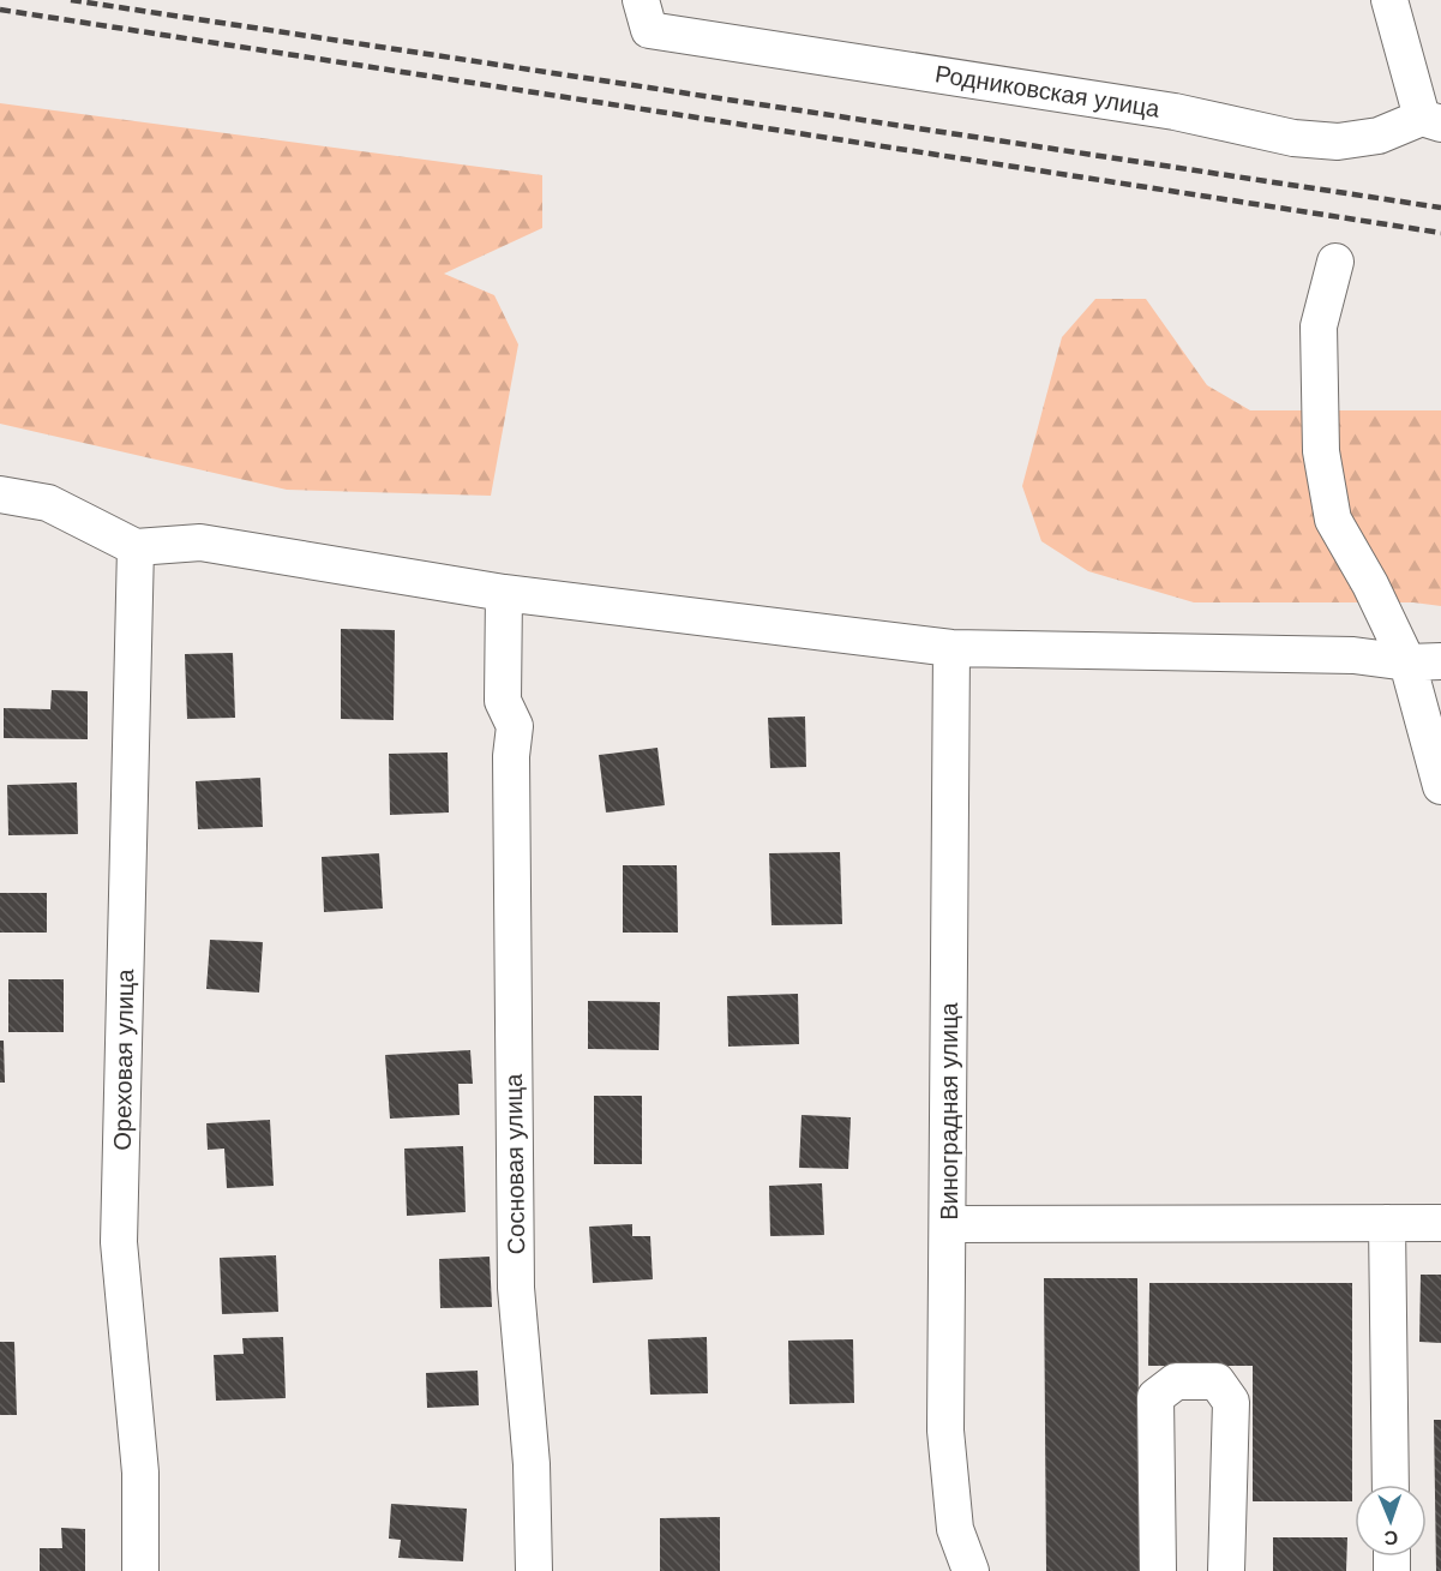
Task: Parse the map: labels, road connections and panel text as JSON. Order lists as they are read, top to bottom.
{
  "streets": {
    "street": [
      "Родниковская улица",
      "Ореховая улица",
      "Виноградная улица",
      "Сосновая улица"
    ]
  },
  "north": "bottom"
}
